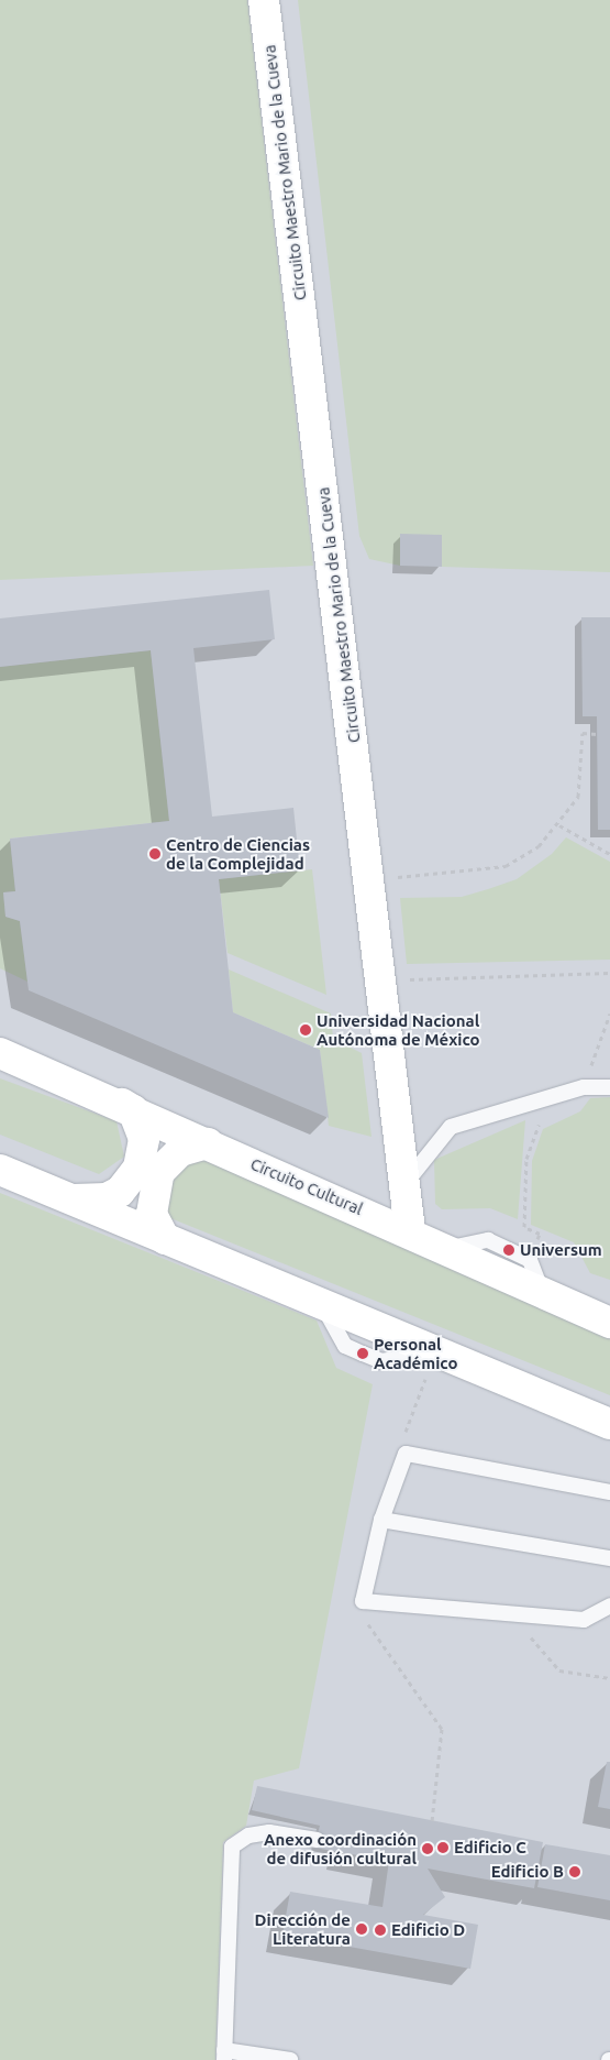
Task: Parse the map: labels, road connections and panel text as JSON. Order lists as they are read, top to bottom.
{
  "streets": {
    "street": ["Circuito Maestro Mario de la Cueva", "Circuito Cultural"]
  },
  "crossings": [
    ["Circuito Maestro Mario de la Cueva", "Circuito Cultural"]
  ],
  "places": [
    "Centro de Ciencias de la Complejidad",
    "Universidad Nacional Autónoma de México",
    "Universum",
    "Personal Académico",
    "Edificio C",
    "Anexo coordinación de difusión cultural",
    "Edificio B",
    "Dirección de Literatura",
    "Edificio D"
  ]
}
